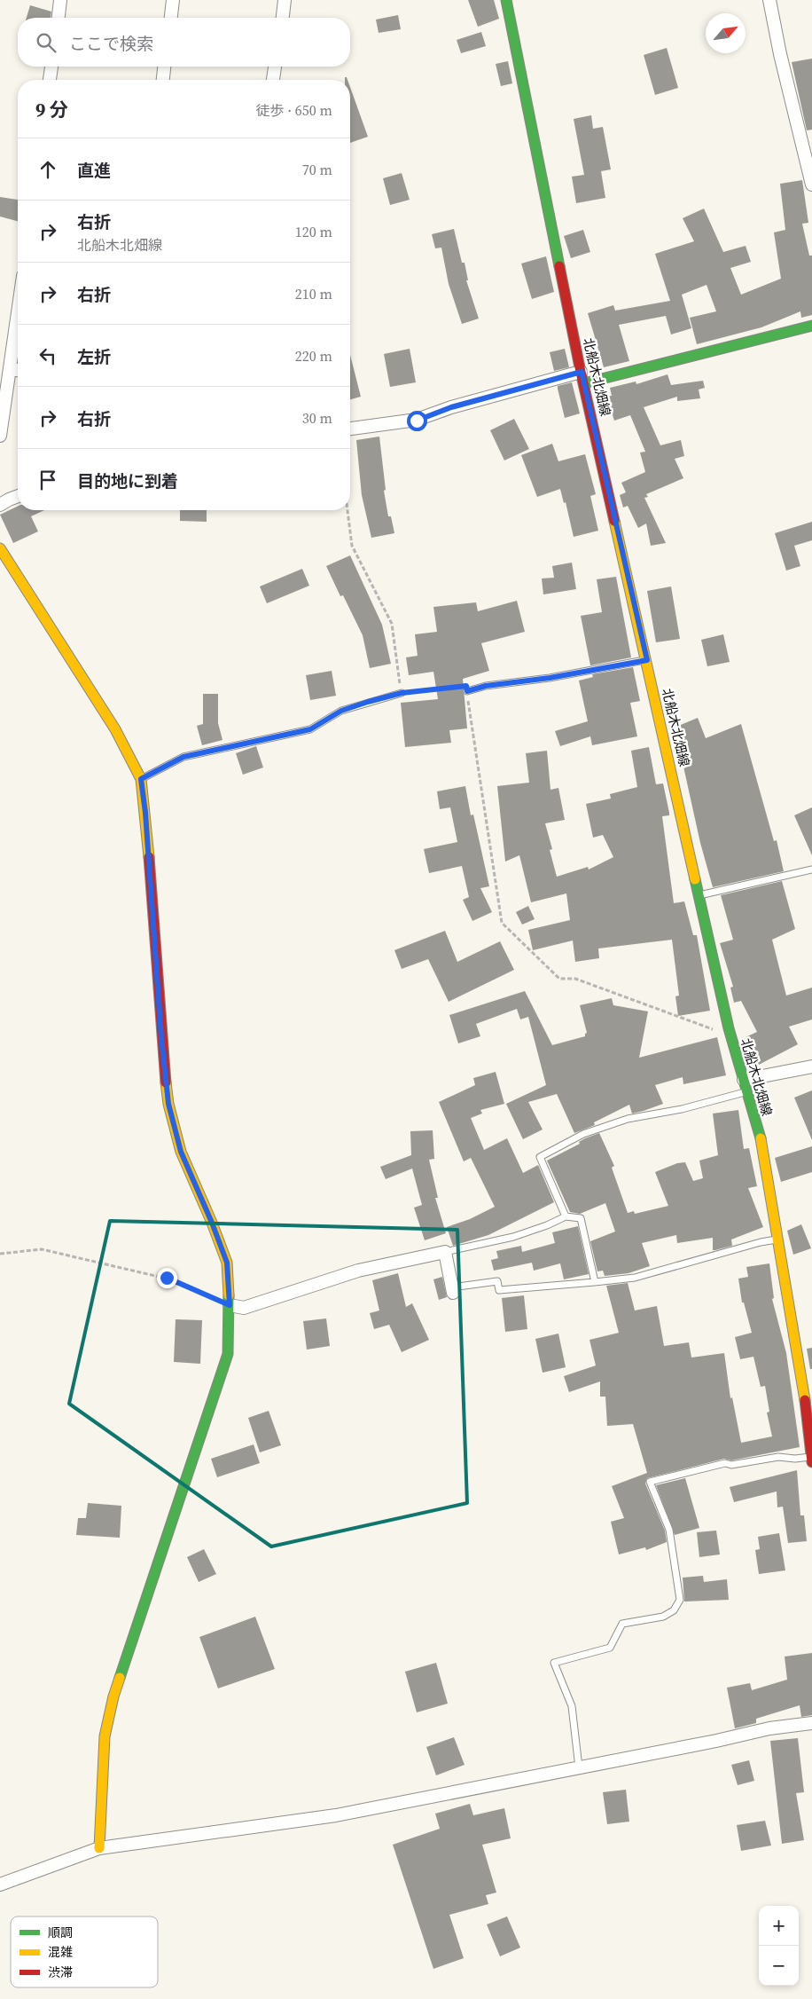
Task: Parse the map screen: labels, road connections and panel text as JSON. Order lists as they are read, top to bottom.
{
  "streets": {
    "street": ["北船木北畑線"]
  },
  "legend": ["順調", "混雑", "渋滞"],
  "north": "top right",
  "page": {
    "search": "ここで検索",
    "heading": ["9 分", "徒歩 · 650 m"],
    "list": [
      ["直進", "70 m"],
      ["右折", "北船木北畑線", "120 m"],
      ["右折", "210 m"],
      ["左折", "220 m"],
      ["右折", "30 m"],
      "目的地に到着"
    ],
    "map_buttons": ["+", "−"]
  }
}
